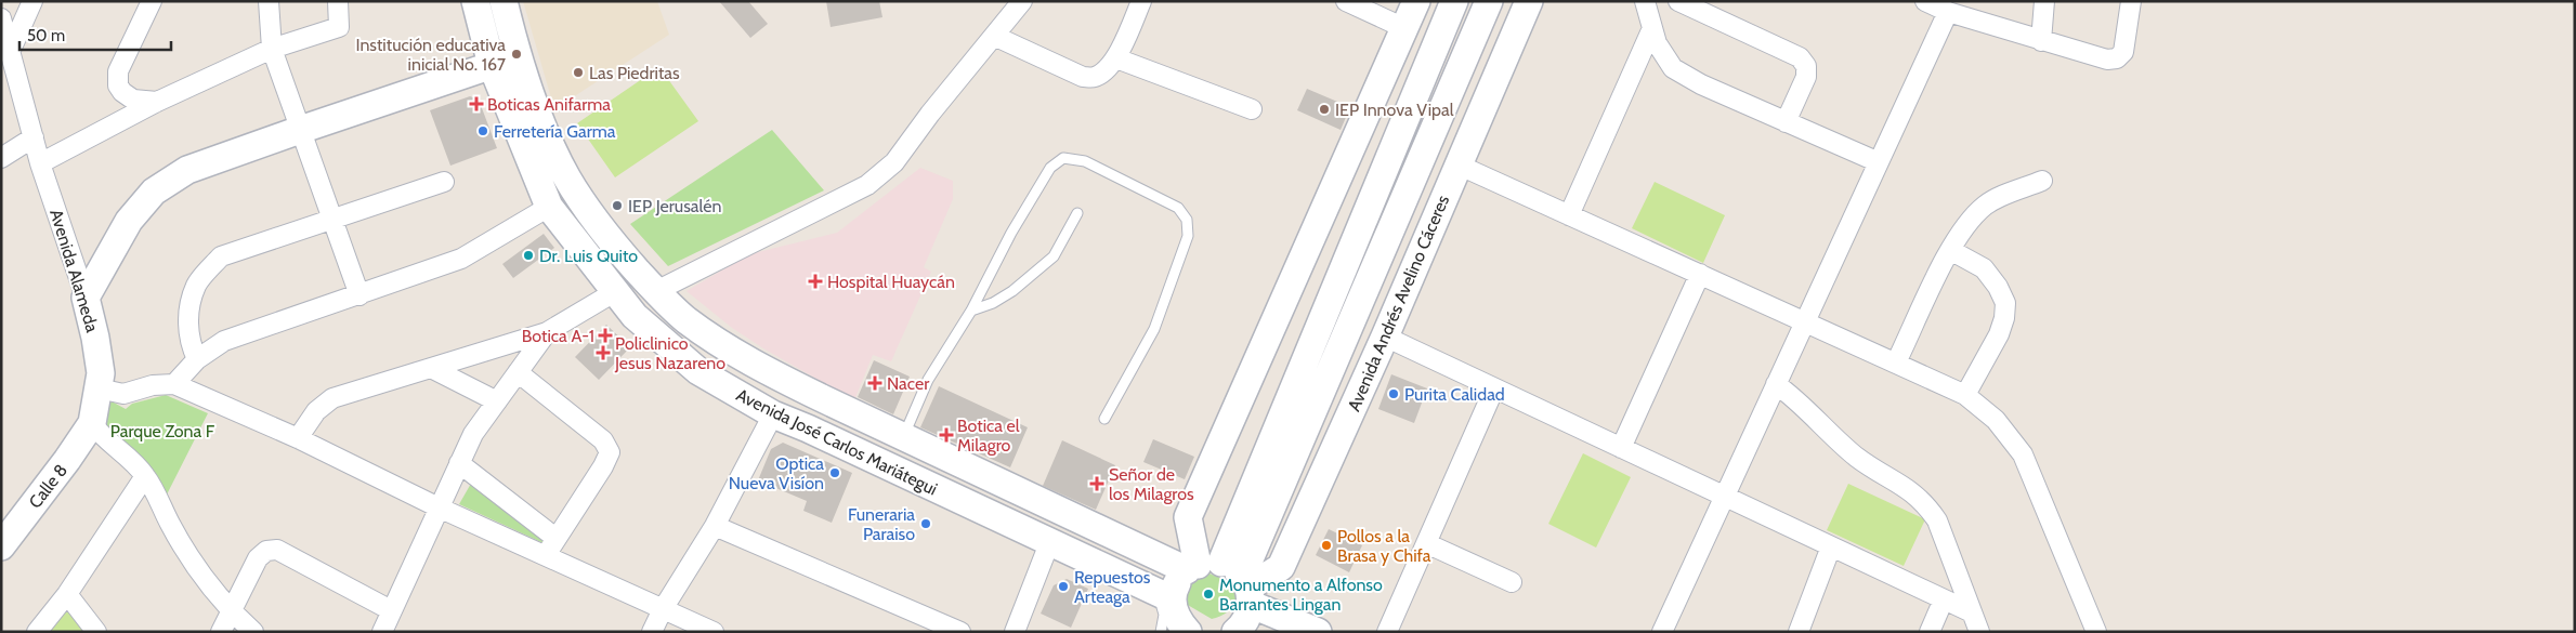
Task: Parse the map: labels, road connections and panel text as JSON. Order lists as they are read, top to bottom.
{
  "streets": {
    "main road": [
      "Avenida Alameda",
      "Avenida Andrés Avelino Cáceres",
      "Avenida José Carlos Mariátegui",
      "Calle 8"
    ]
  },
  "crossings": [
    ["Avenida Alameda", "Calle 8"],
    ["Avenida Andrés Avelino Cáceres", "Avenida José Carlos Mariátegui"]
  ],
  "parks": ["Parque Zona F"],
  "places": {
    "other": [
      "Institución educativa inicial No. 167",
      "Las Piedritas",
      "IEP Innova Vipal",
      "Ferretería Garma",
      "IEP Jerusalén",
      "Dr. Luis Quito",
      "Purita Calidad",
      "Optica Nueva Visíon",
      "Funeraria Paraiso",
      "Pollos a la Brasa y Chifa",
      "Repuestos Arteaga",
      "Monumento a Alfonso Barrantes Lingan"
    ],
    "health": [
      "Boticas Anifarma",
      "Hospital Huaycán",
      "Botica A-1",
      "Policlinico Jesus Nazareno",
      "Nacer",
      "Botica el Milagro",
      "Señor de los Milagros"
    ]
  },
  "scale_bar": "50 m"
}
